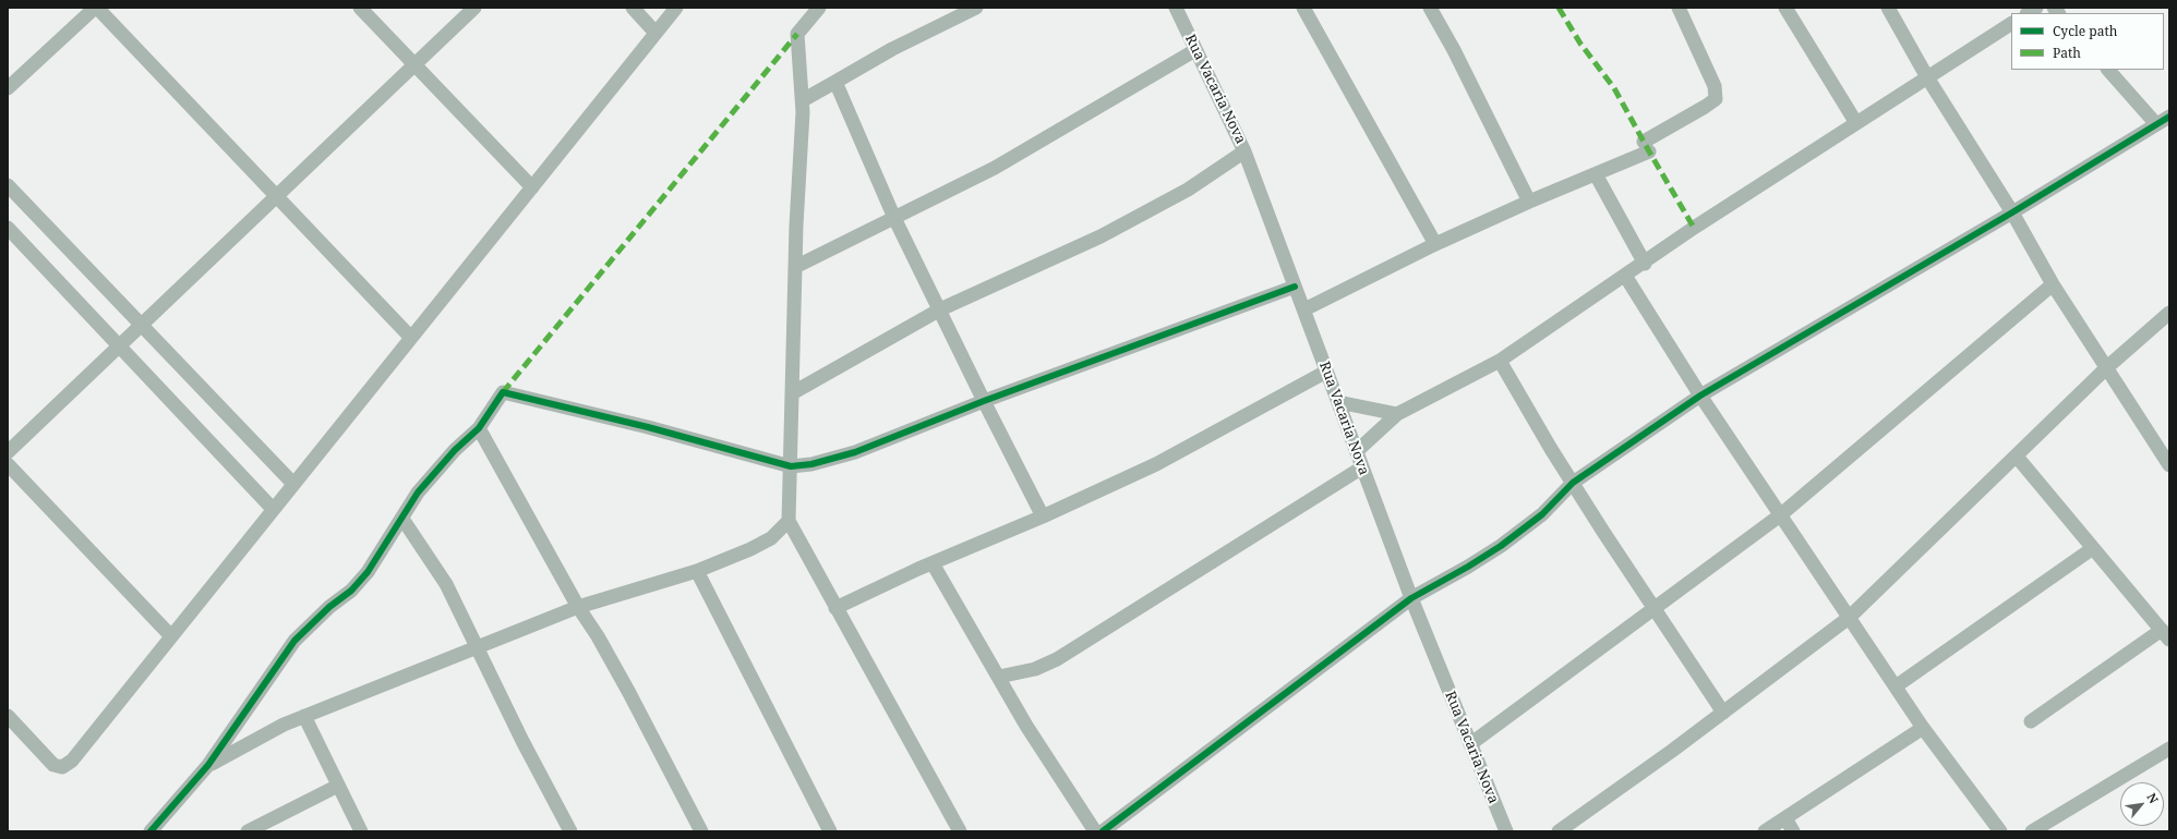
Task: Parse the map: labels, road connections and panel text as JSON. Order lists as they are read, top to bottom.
{
  "streets": {
    "street": ["Rua Vacaria Nova"]
  },
  "legend": ["Cycle path", "Path"],
  "north": "top right"
}
